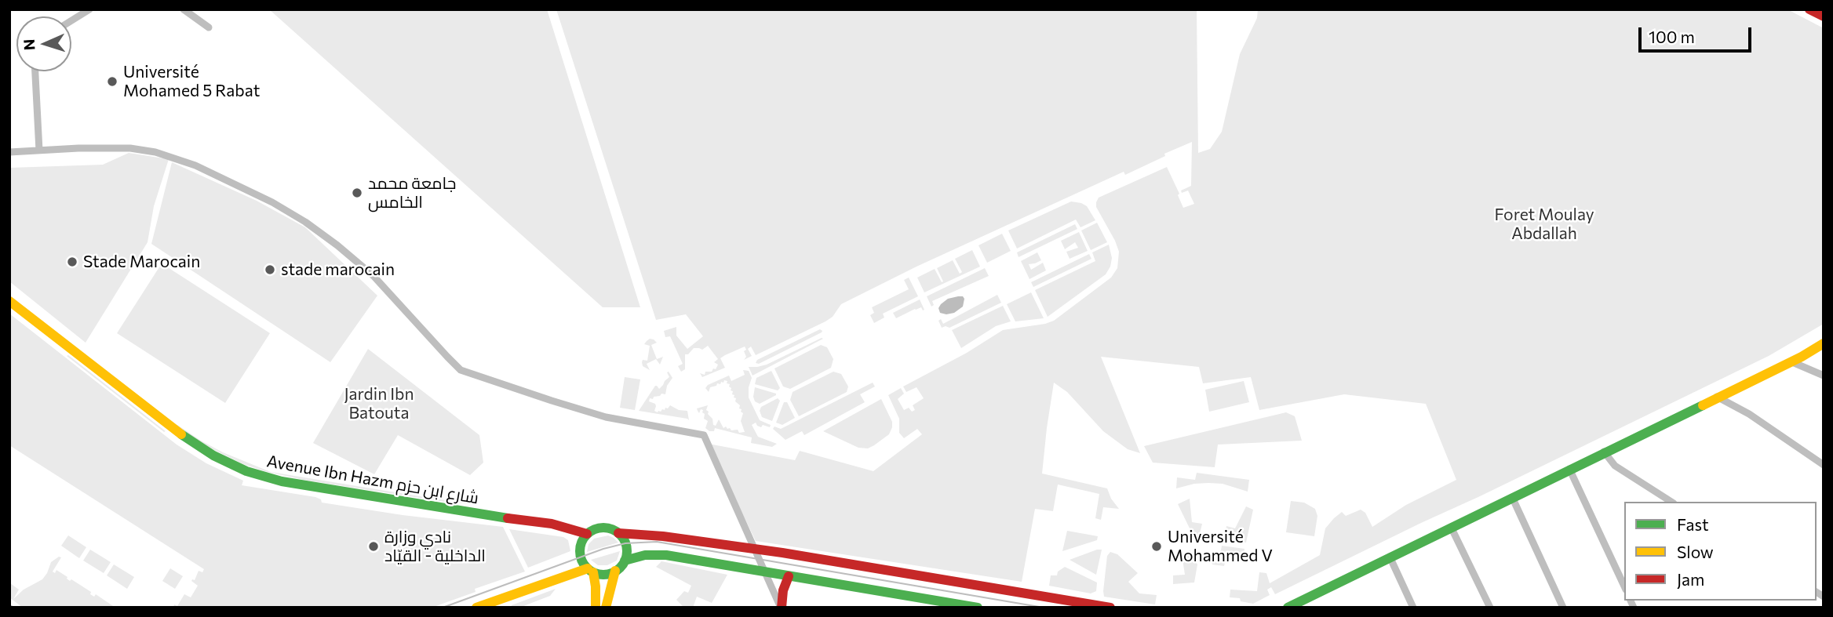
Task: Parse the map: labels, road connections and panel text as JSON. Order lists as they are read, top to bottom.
{
  "streets": {
    "main road": ["Avenue Ibn Hazm شارع ابن حزم"]
  },
  "parks": ["Foret Moulay Abdallah", "Jardin Ibn Batouta"],
  "places": [
    "Université Mohamed 5 Rabat",
    "جامعة محمد الخامس",
    "Stade Marocain",
    "stade marocain",
    "نادي وزارة الداخلية - القيّاد",
    "Université Mohammed V"
  ],
  "legend": ["Fast", "Slow", "Jam"],
  "scale_bar": "100 m",
  "north": "left"
}
